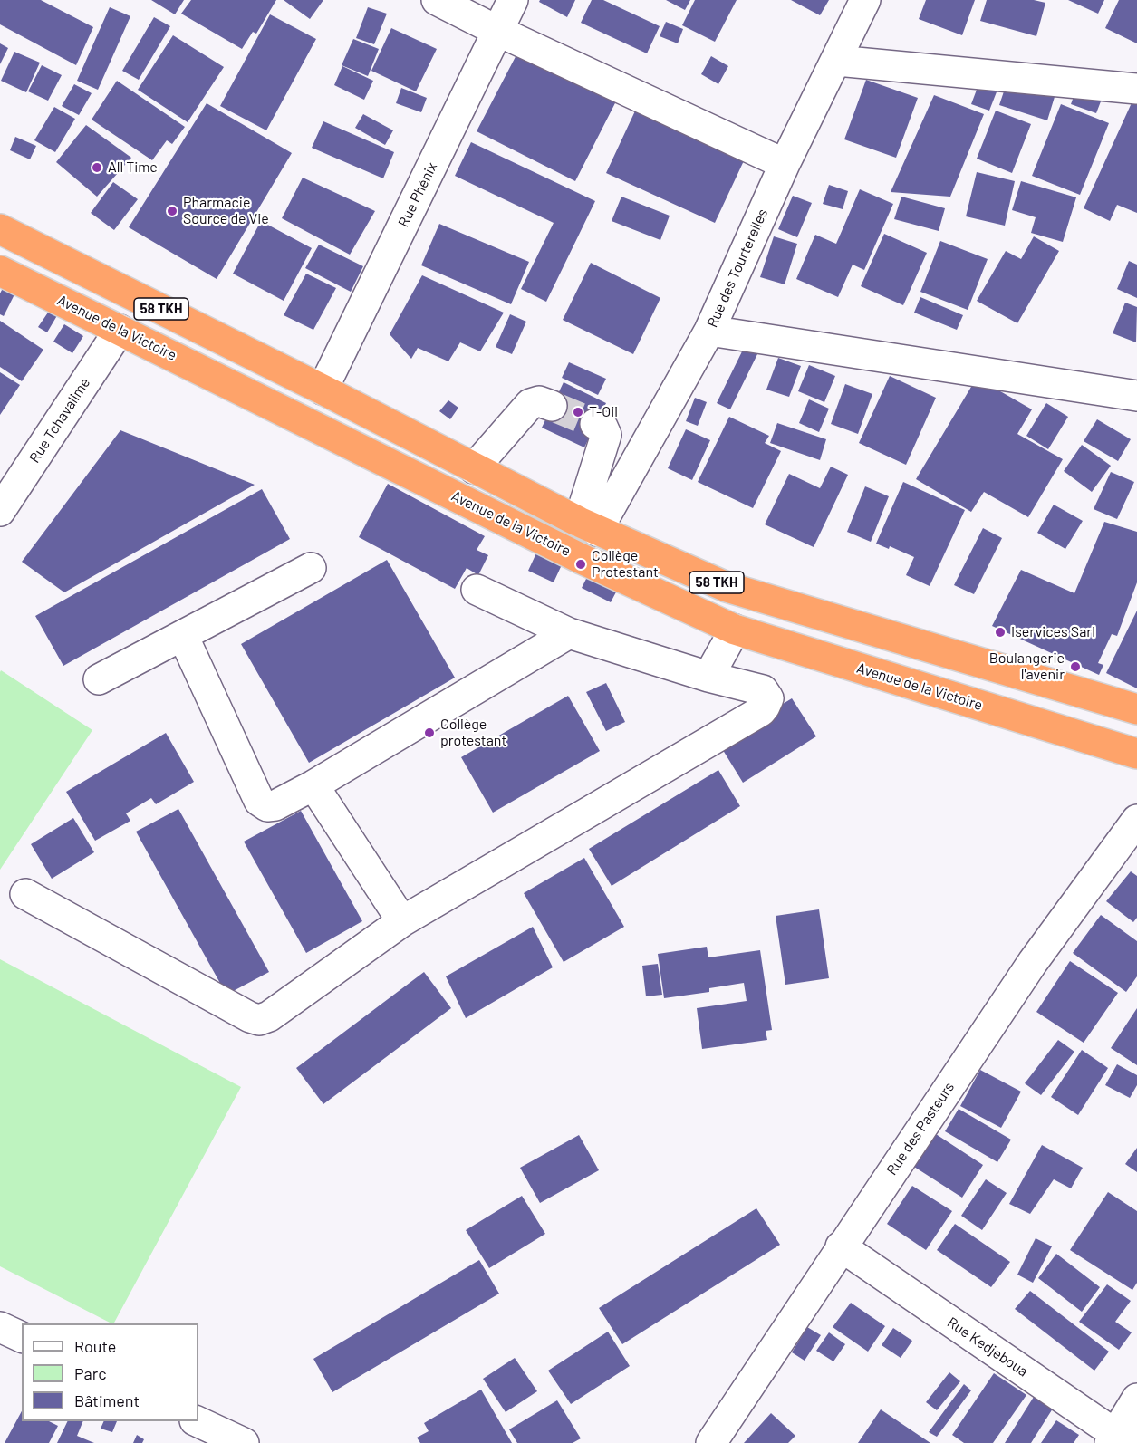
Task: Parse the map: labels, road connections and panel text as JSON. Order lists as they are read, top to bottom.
{
  "streets": {
    "highway": ["58 TKH", "Avenue de la Victoire"],
    "street": [
      "Rue Phénix",
      "Rue des Tourterelles",
      "Rue Tchavalime",
      "Rue des Pasteurs",
      "Rue Kedjeboua"
    ]
  },
  "crossings": [
    ["Rue Phénix", "58 TKH"],
    ["Rue des Tourterelles", "58 TKH"],
    ["Avenue de la Victoire", "Rue Tchavalime"],
    ["Rue des Pasteurs", "Rue Kedjeboua"]
  ],
  "places": [
    "All Time",
    "Pharmacie Source de Vie",
    "T-Oil",
    "Collège Protestant",
    "Iservices Sarl",
    "Boulangerie l'avenir",
    "Collège protestant"
  ],
  "legend": ["Route", "Parc", "Bâtiment"]
}
